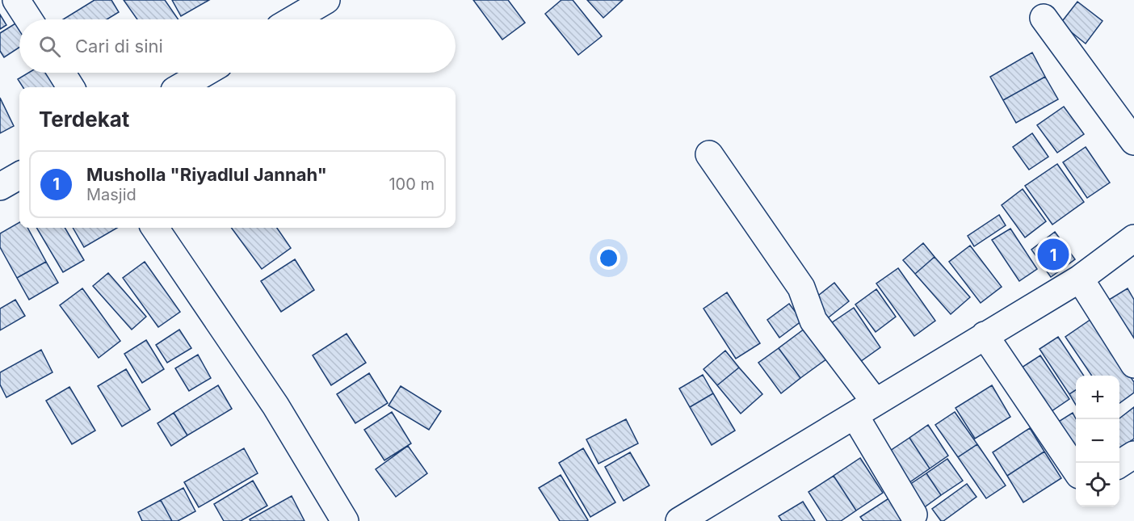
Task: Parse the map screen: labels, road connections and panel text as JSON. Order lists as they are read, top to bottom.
{
  "page": {
    "search": "Cari di sini",
    "heading": "Terdekat",
    "list": [
      {
        "mark": "1",
        "name": "Musholla \"Riyadlul Jannah\"",
        "note": "Masjid",
        "value": "100 m"
      }
    ],
    "pins": "1",
    "map_buttons": ["+", "−"]
  }
}
